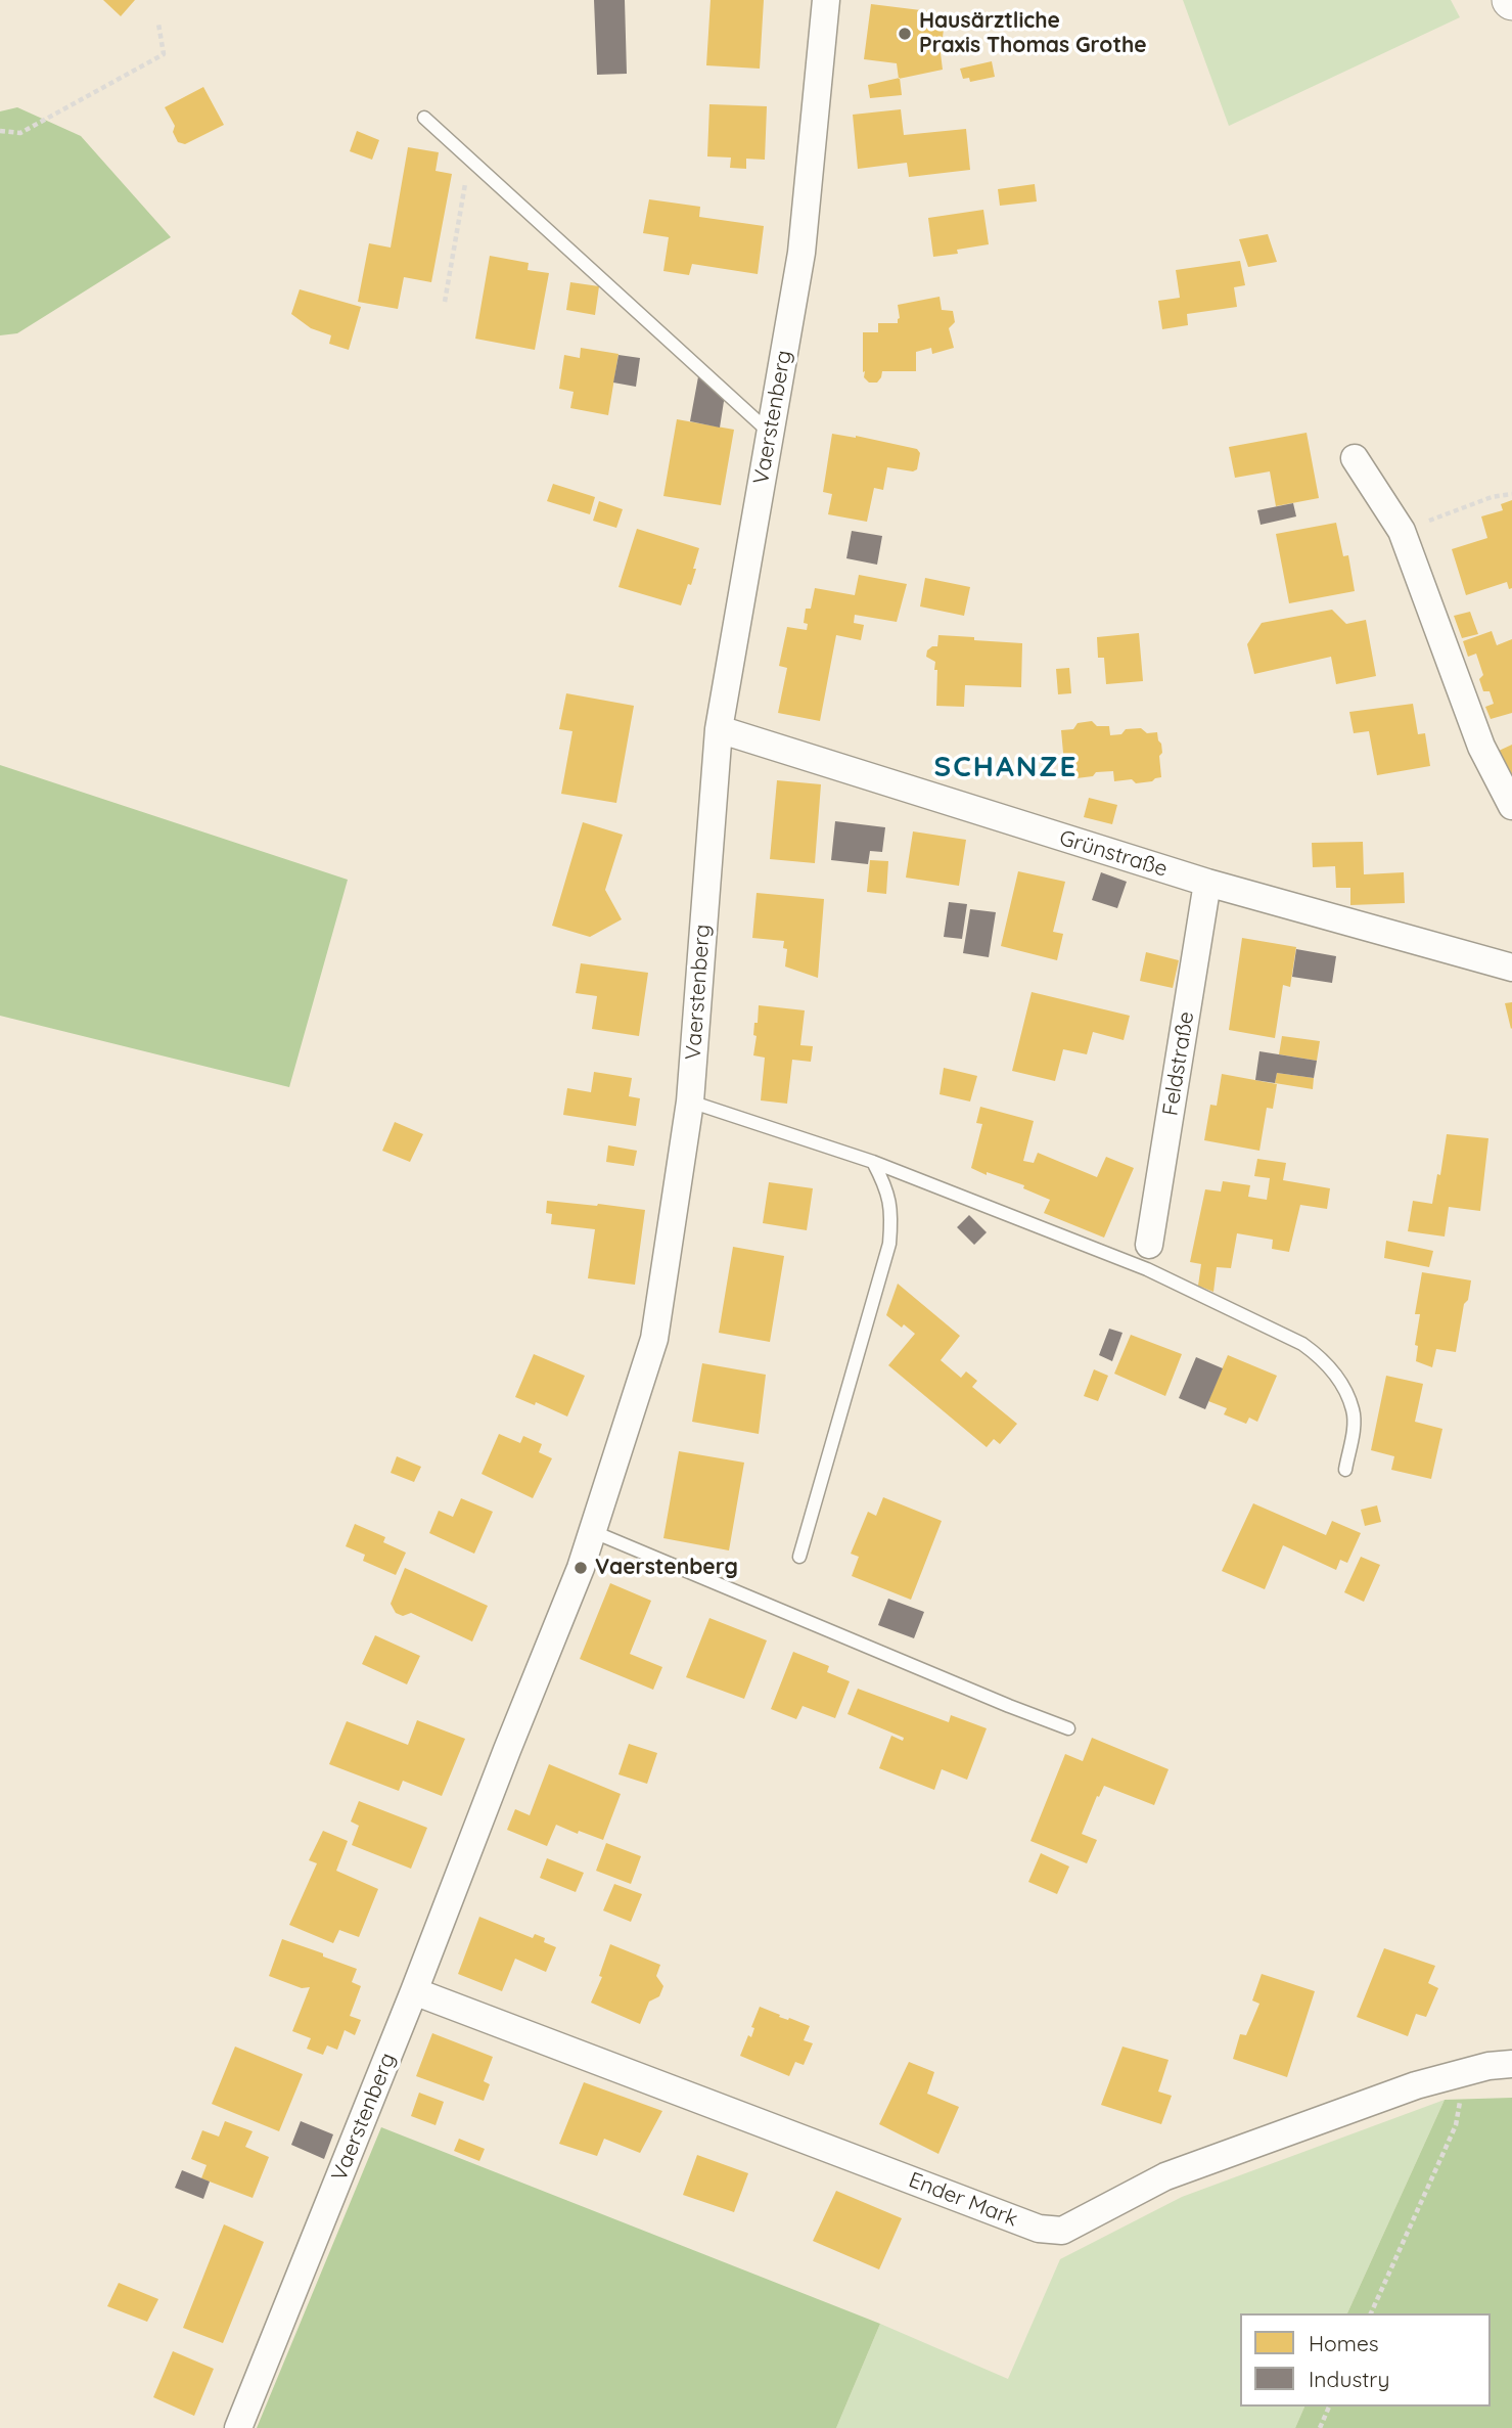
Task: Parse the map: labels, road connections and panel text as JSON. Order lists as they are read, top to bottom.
{
  "streets": {
    "street": [
      "Vaerstenberg",
      "Grünstraße",
      "Feldstraße",
      "Ender Mark"
    ]
  },
  "crossings": [
    ["Vaerstenberg", "Grünstraße"],
    ["Vaerstenberg", "Ender Mark"],
    ["Grünstraße", "Feldstraße"]
  ],
  "districts": ["SCHANZE"],
  "places": ["Hausärztliche Praxis Thomas Grothe", "Vaerstenberg"],
  "legend": ["Homes", "Industry"]
}
